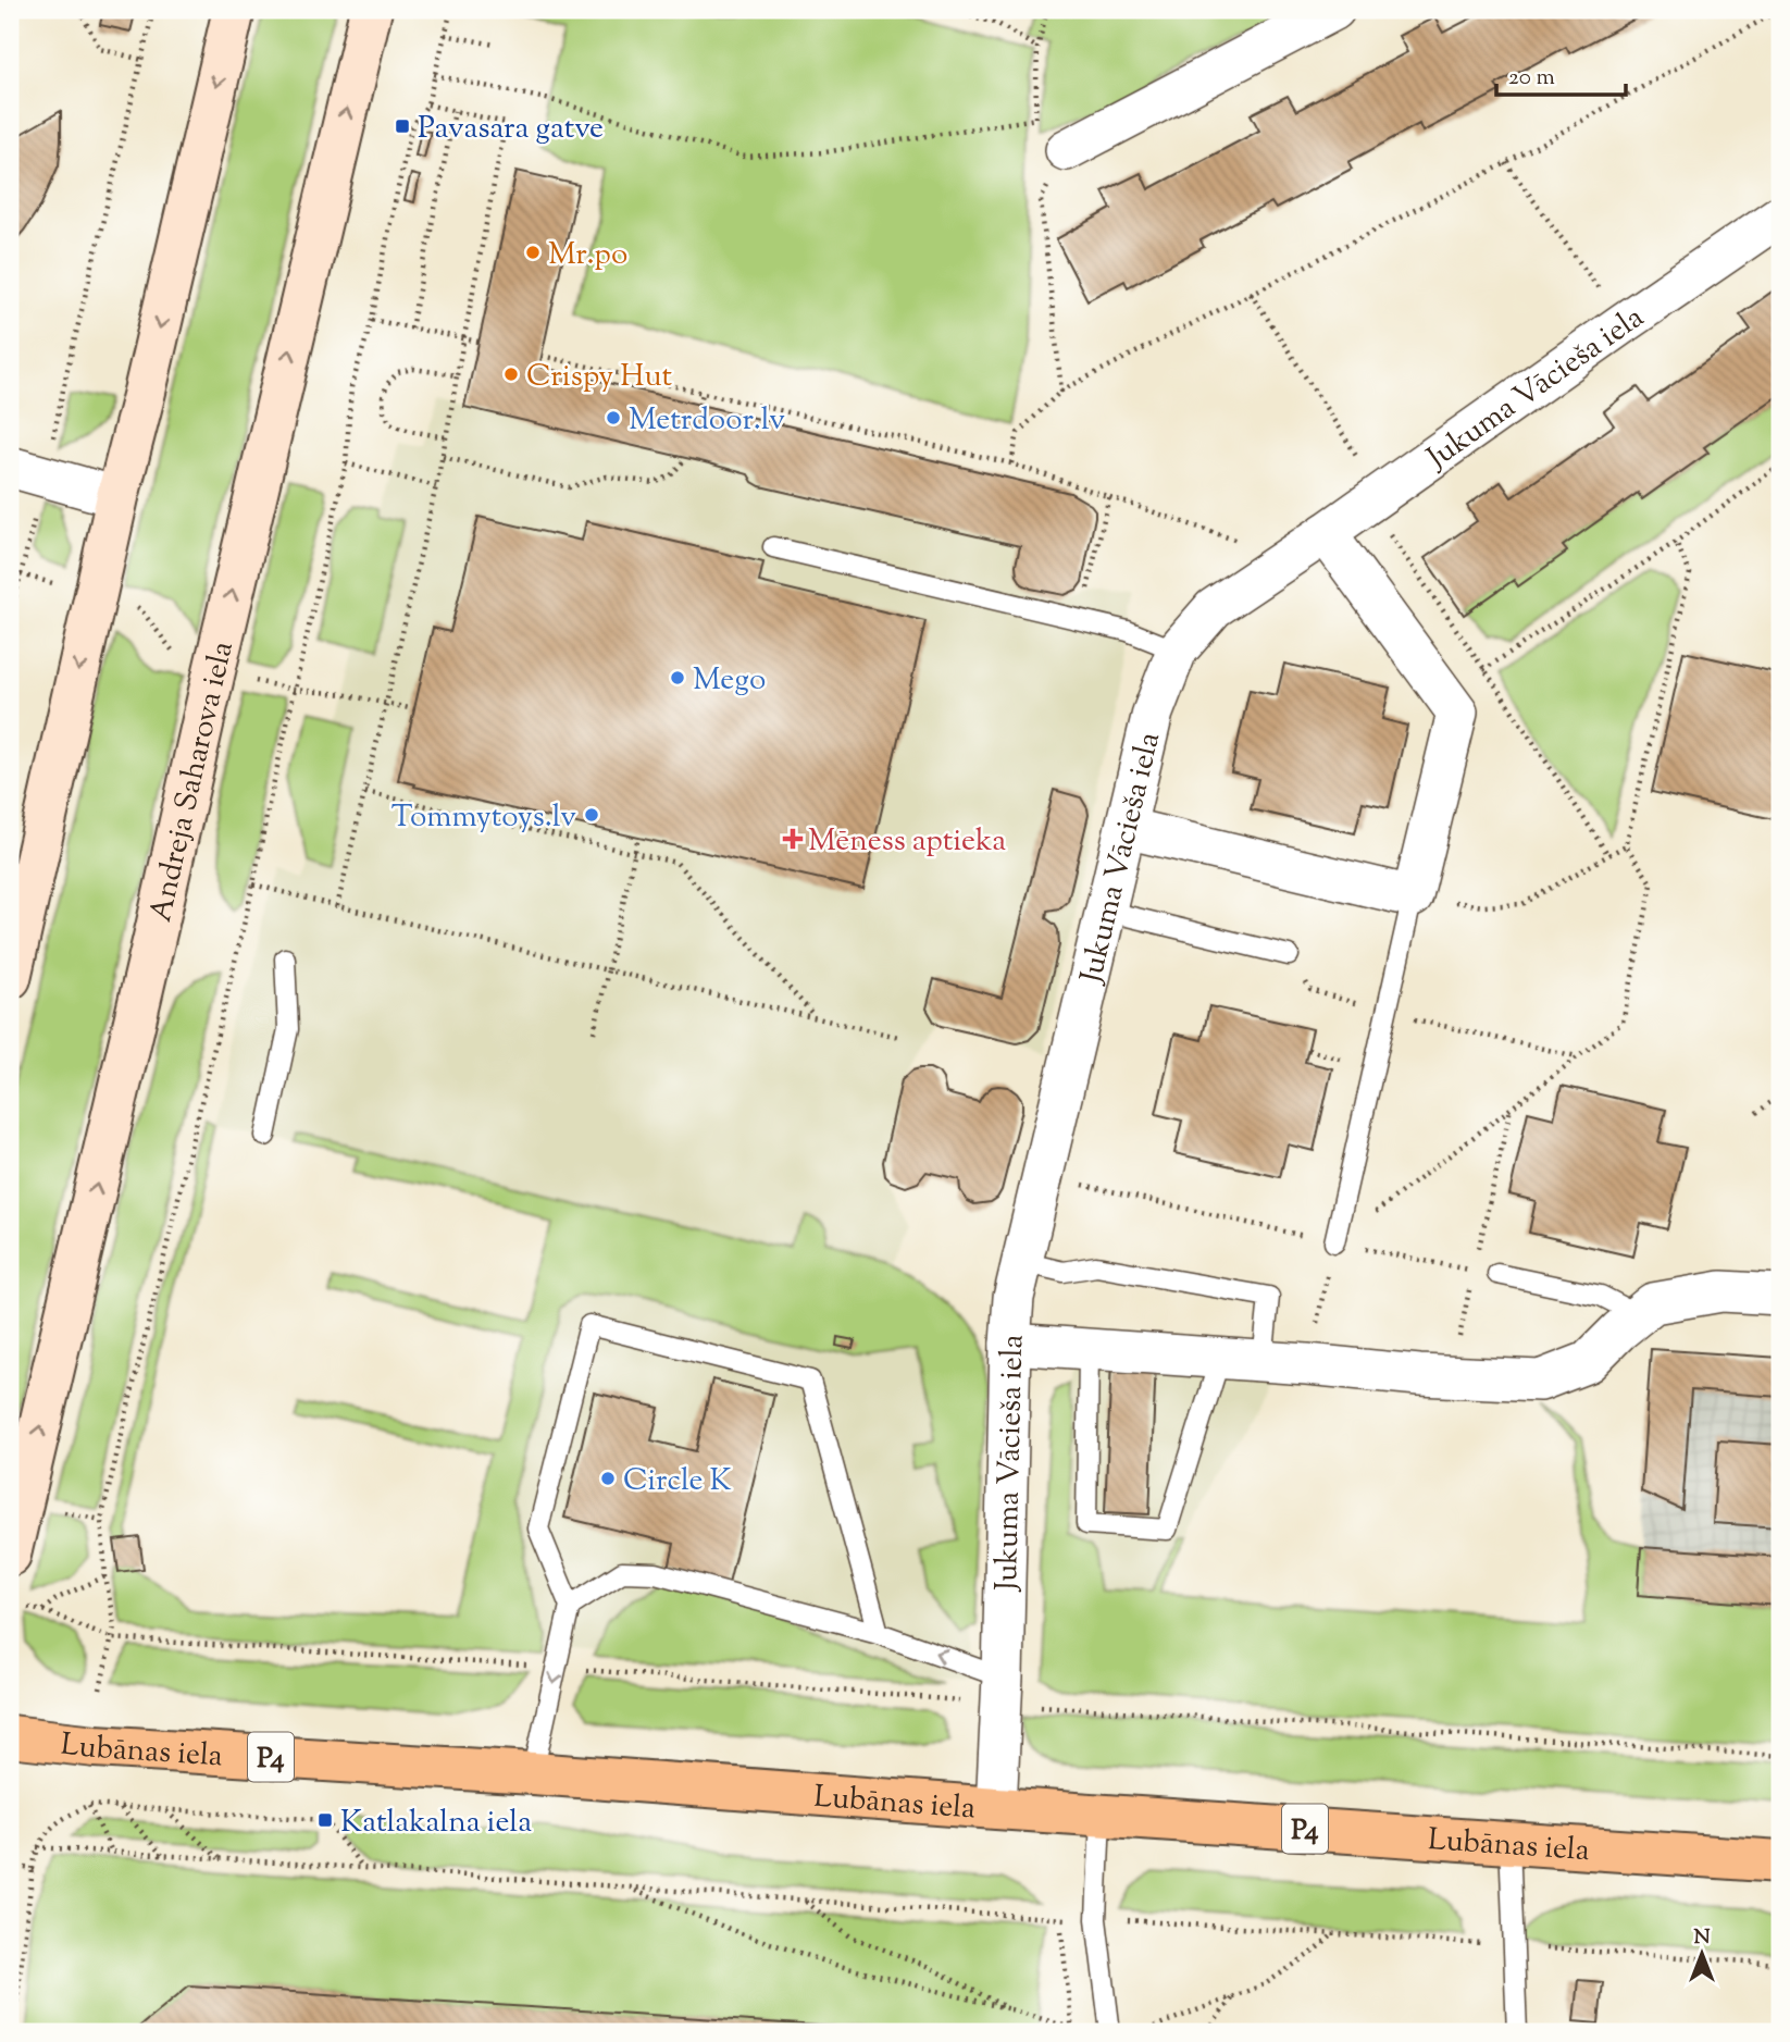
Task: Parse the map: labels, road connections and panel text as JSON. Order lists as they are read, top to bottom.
{
  "streets": {
    "main road": ["Lubānas iela", "P4"],
    "street": ["Jukuma Vācieša iela", "Andreja Saharova iela"]
  },
  "crossings": [
    ["Jukuma Vācieša iela", "Lubānas iela"]
  ],
  "places": {
    "transit": ["Pavasara gatve", "Katlakalna iela"],
    "other": [
      "Mr.po",
      "Crispy Hut",
      "Metrdoor.lv",
      "Mego",
      "Tommytoys.lv",
      "Circle K"
    ],
    "health": ["Mēness aptieka"]
  },
  "scale_bar": "20 m",
  "north": "top"
}
